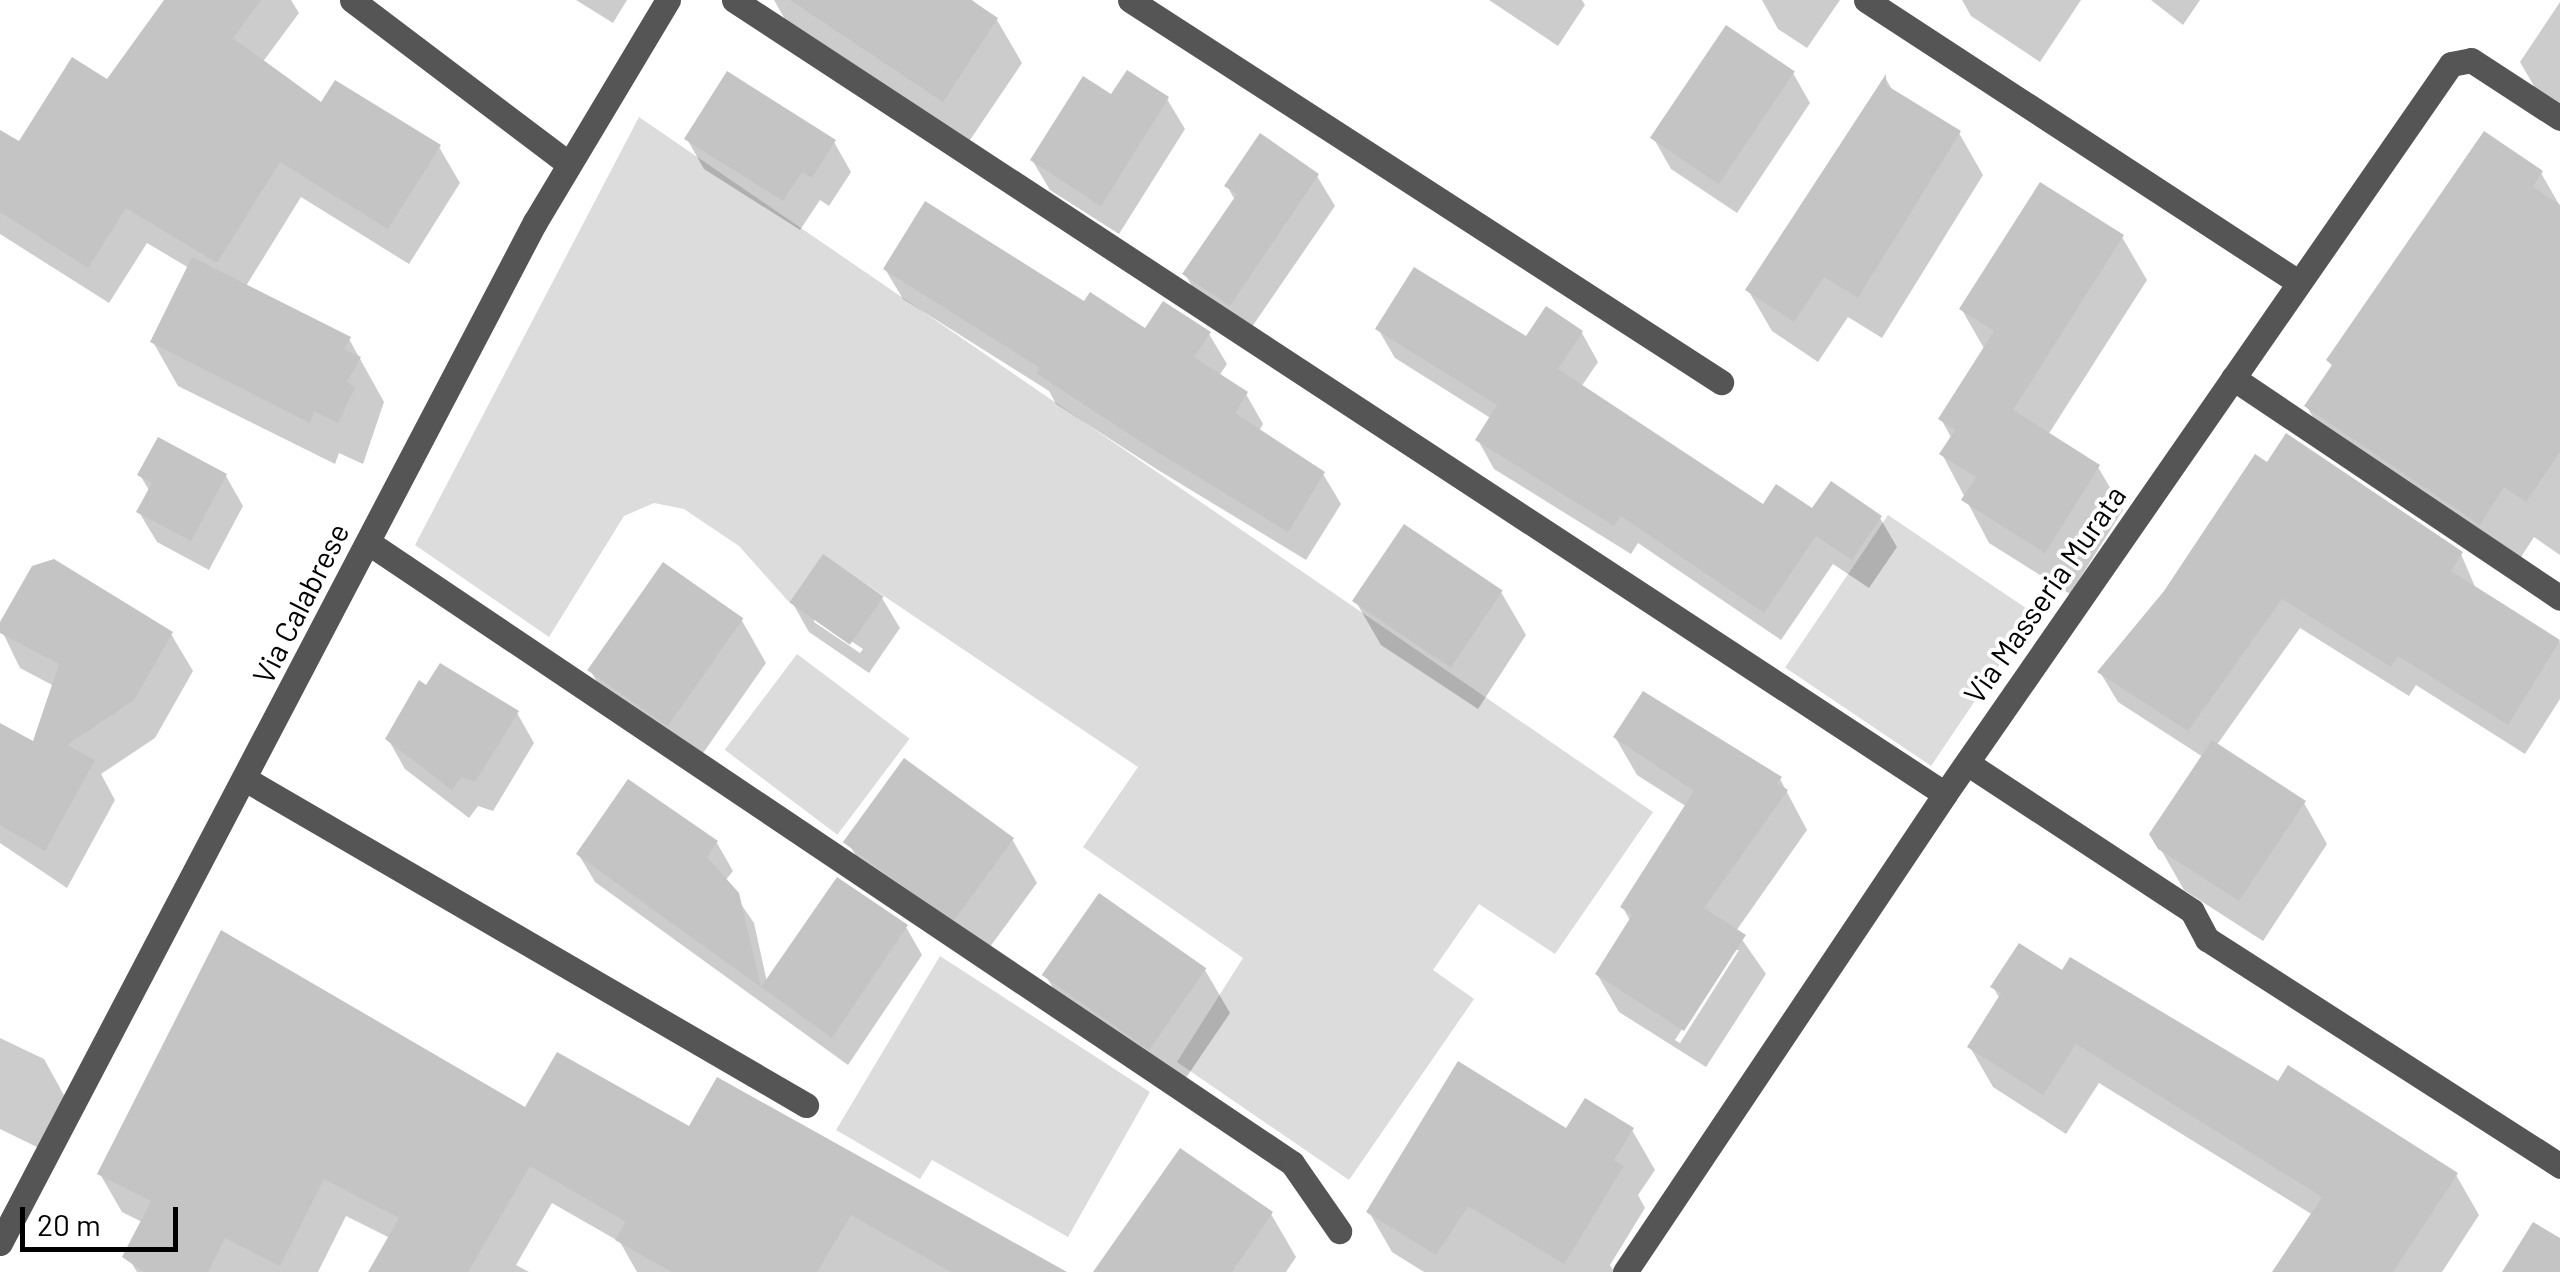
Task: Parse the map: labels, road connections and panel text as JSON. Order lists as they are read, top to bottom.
{
  "streets": {
    "street": ["Via Masseria Murata", "Via Calabrese"]
  },
  "scale_bar": "20 m"
}
